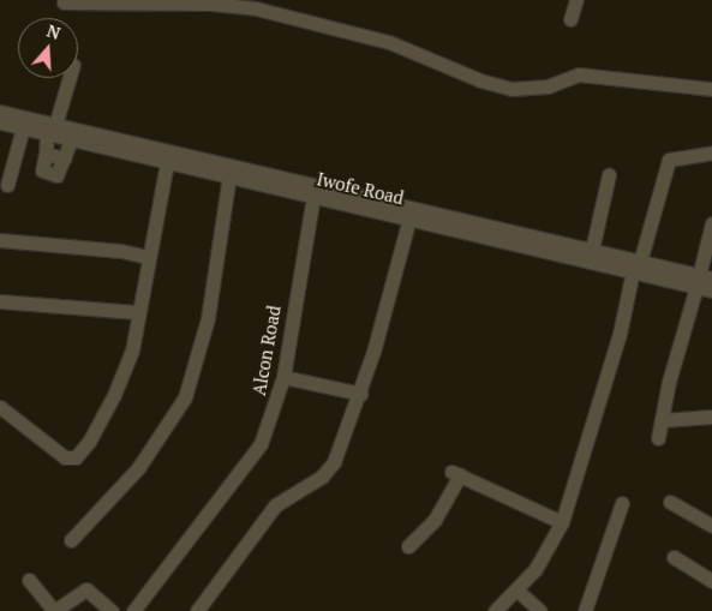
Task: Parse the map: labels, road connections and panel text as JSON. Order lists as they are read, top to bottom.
{
  "streets": {
    "street": ["Iwofe Road", "Alcon Road"]
  },
  "crossings": [
    ["Iwofe Road", "Alcon Road"]
  ],
  "north": "top"
}
